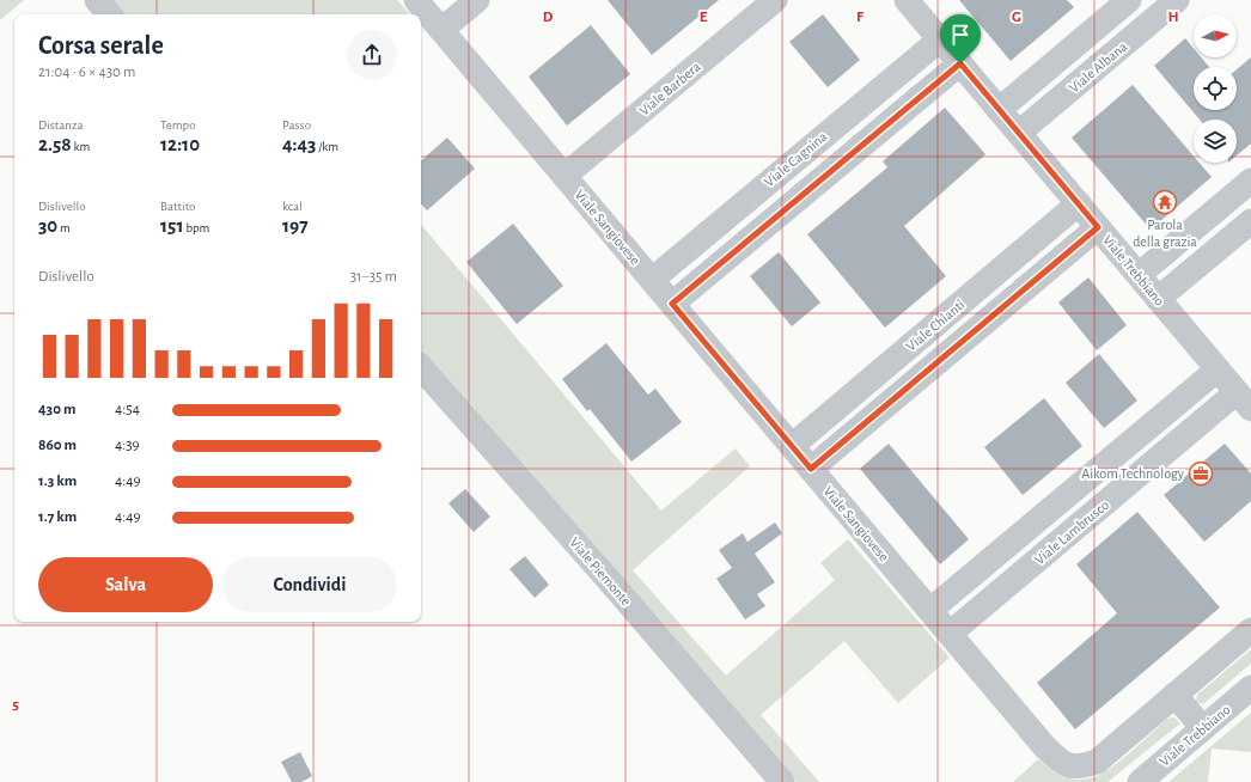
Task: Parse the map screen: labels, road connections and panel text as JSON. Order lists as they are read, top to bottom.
{
  "streets": {
    "street": [
      "Viale Albana",
      "Viale Barbera",
      "Viale Cagnina",
      "Viale Sangiovese",
      "Viale Trebbiano",
      "Viale Chianti",
      "Viale Lambrusco",
      "Viale Piemonte"
    ]
  },
  "crossings": [
    ["Viale Albana", "Viale Trebbiano"],
    ["Viale Barbera", "Viale Sangiovese"],
    ["Viale Cagnina", "Viale Sangiovese"],
    ["Viale Cagnina", "Viale Trebbiano"],
    ["Viale Sangiovese", "Viale Chianti"],
    ["Viale Sangiovese", "Viale Lambrusco"],
    ["Viale Trebbiano", "Viale Chianti"],
    ["Viale Trebbiano", "Viale Lambrusco"]
  ],
  "places": {
    "temple": ["Parola della grazia"],
    "office": ["Aikom Technology"]
  },
  "north": "right",
  "page": {
    "heading": ["Corsa serale", "21:04 · 6 × 430 m"],
    "stats": [
      ["Distanza", "2.58 km"],
      ["Tempo", "12:10"],
      ["Passo", "4:43 /km"],
      ["Dislivello", "30 m"],
      ["Battito", "151 bpm"],
      ["kcal", "197"]
    ],
    "chart": ["Dislivello", "31–35 m"],
    "list": [
      {
        "name": "430 m",
        "note": "4:54"
      },
      {
        "name": "860 m",
        "note": "4:39"
      },
      {
        "name": "1.3 km",
        "note": "4:49"
      },
      {
        "name": "1.7 km",
        "note": "4:49"
      }
    ],
    "buttons": ["Salva", "Condividi"]
  },
  "grid": {
    "columns": [
      "D",
      "E",
      "F",
      "G",
      "H"
    ],
    "rows": ["5"]
  }
}
